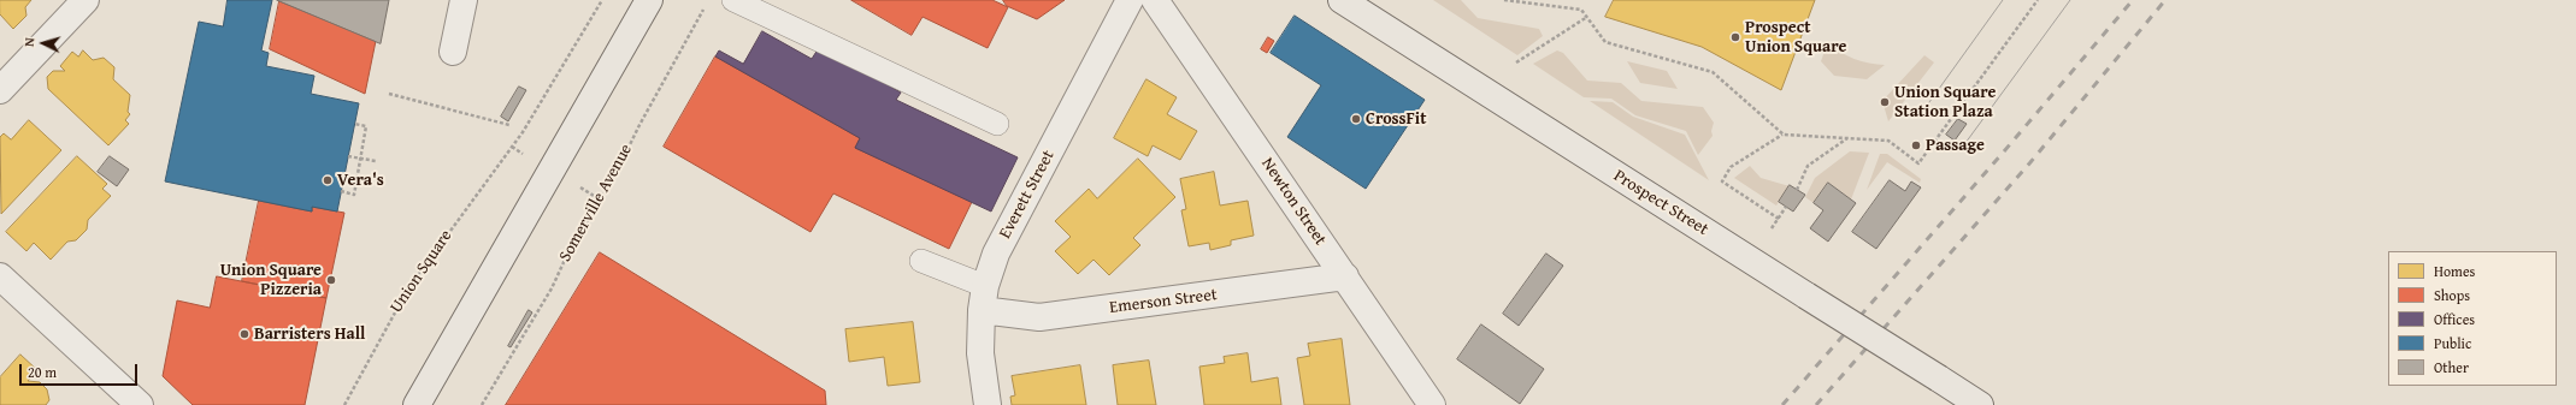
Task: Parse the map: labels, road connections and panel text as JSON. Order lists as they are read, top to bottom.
{
  "streets": {
    "main road": ["Prospect Street"],
    "street": ["Everett Street", "Newton Street", "Emerson Street"],
    "path": ["Somerville Avenue", "Union Square"]
  },
  "crossings": [
    ["Everett Street", "Emerson Street"],
    ["Newton Street", "Emerson Street"]
  ],
  "places": [
    "Prospect Union Square",
    "Union Square Station Plaza",
    "CrossFit",
    "Passage",
    "Vera's",
    "Union Square Pizzeria",
    "Barristers Hall"
  ],
  "legend": [
    "Homes",
    "Shops",
    "Offices",
    "Public",
    "Other"
  ],
  "scale_bar": "20 m",
  "north": "left"
}
